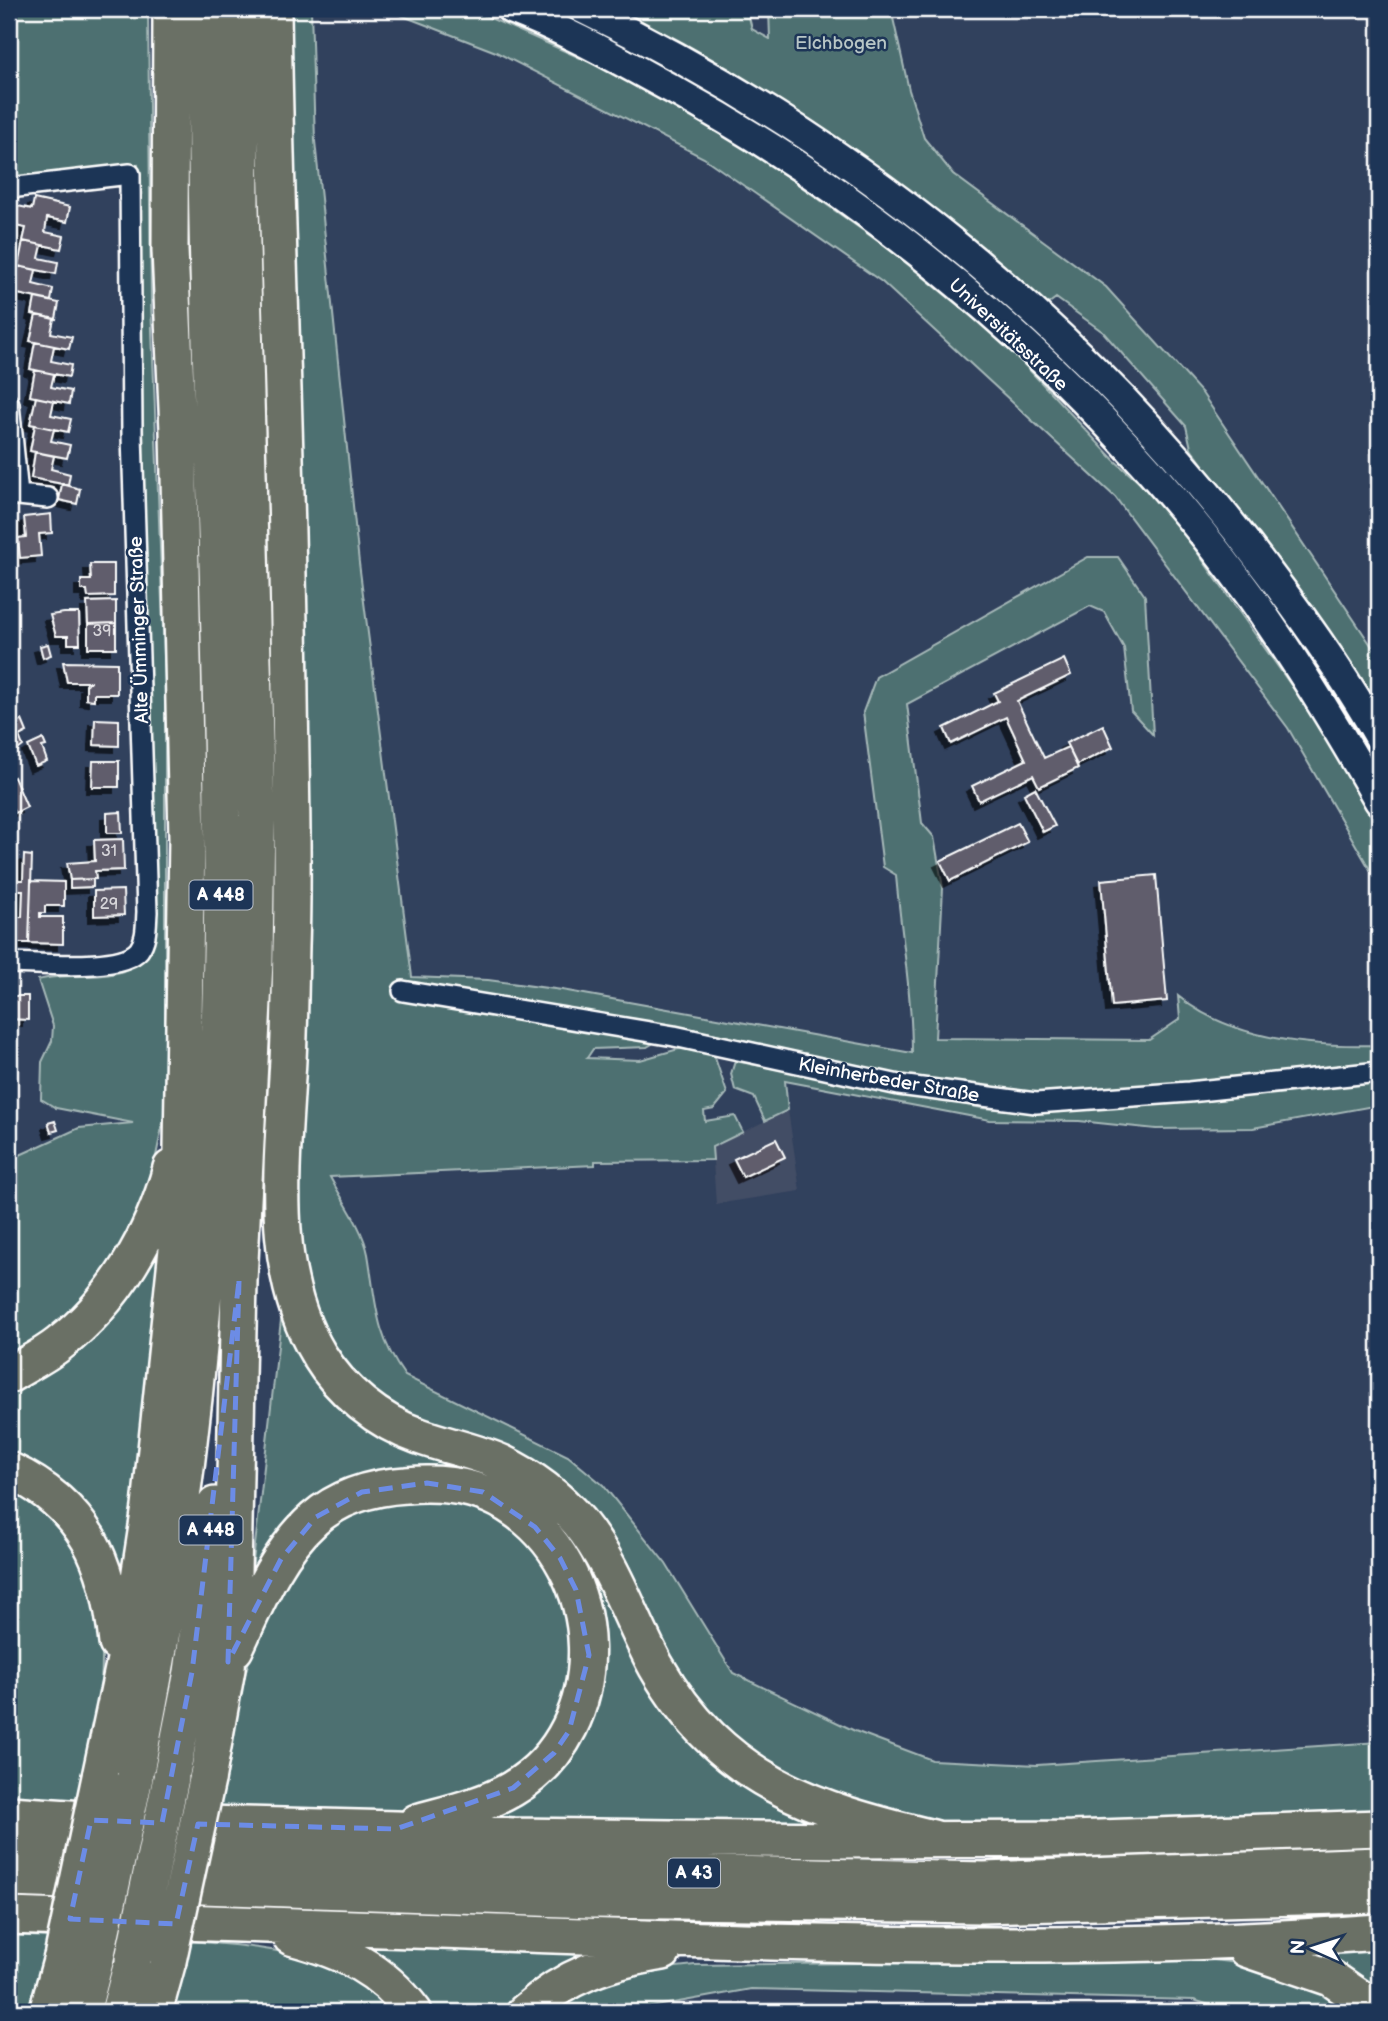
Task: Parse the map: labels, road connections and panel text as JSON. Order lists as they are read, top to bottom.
{
  "streets": {
    "highway": ["A 448", "A 43"],
    "main road": ["Universitätsstraße"],
    "street": ["Alte Ümminger Straße", "Kleinherbeder Straße"]
  },
  "parks": ["Elchbogen"],
  "house_numbers": ["39", "31", "29"],
  "north": "left"
}
